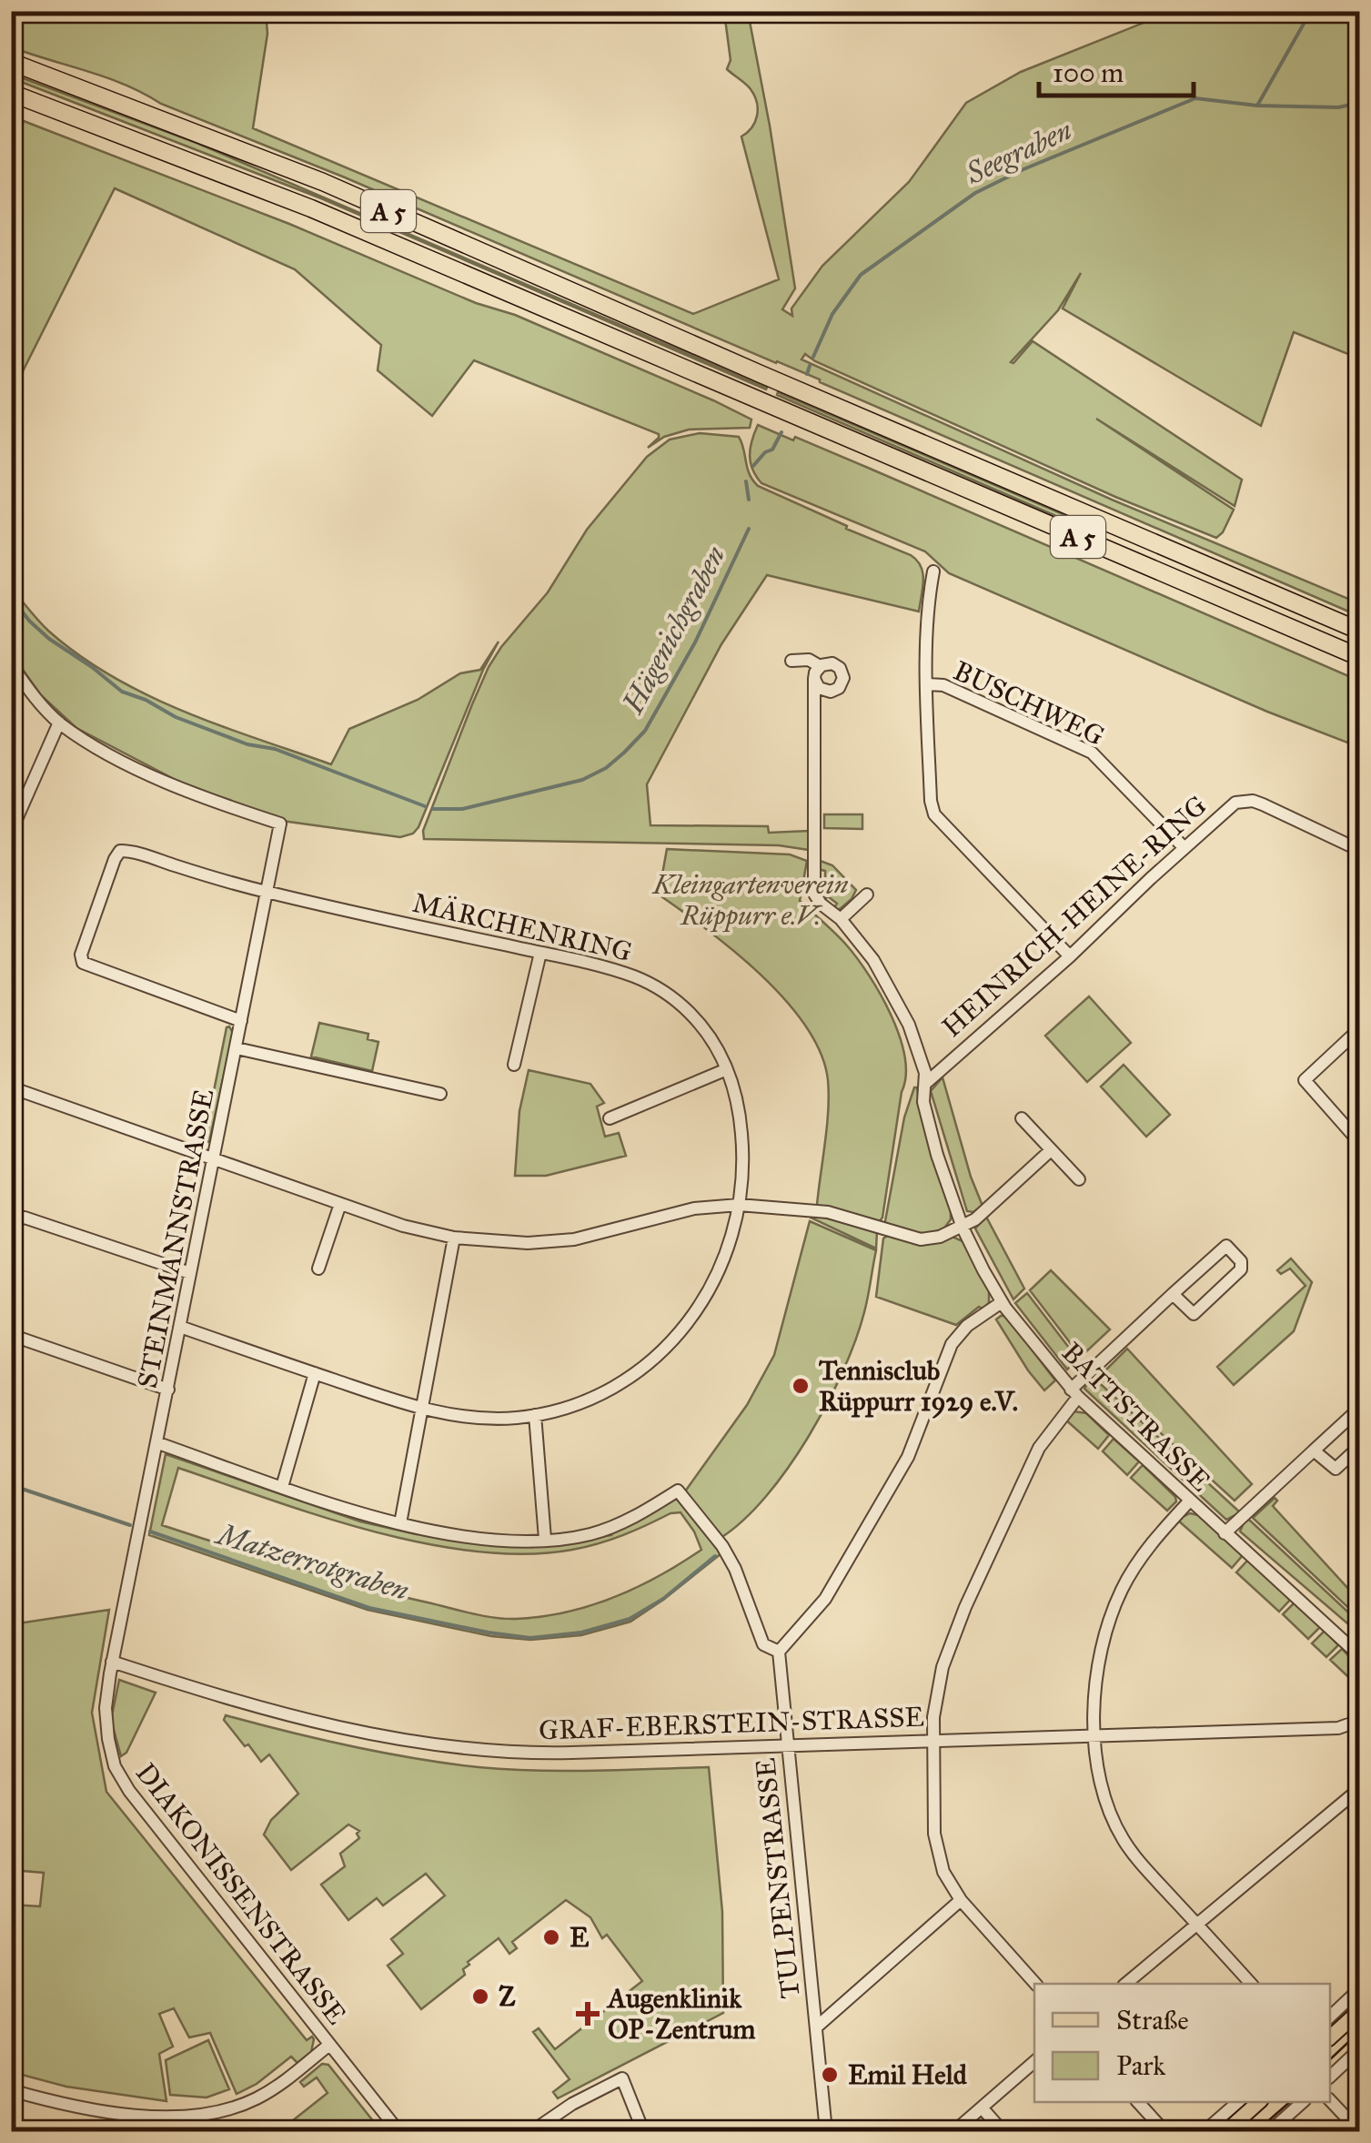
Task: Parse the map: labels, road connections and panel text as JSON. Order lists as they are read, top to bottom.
{
  "streets": {
    "highway": ["A 5"],
    "street": [
      "BUSCHWEG",
      "HEINRICH-HEINE-RING",
      "MÄRCHENRING",
      "STEINMANNSTRASSE",
      "BATTSTRASSE",
      "GRAF-EBERSTEIN-STRASSE",
      "TULPENSTRASSE",
      "DIAKONISSENSTRASSE"
    ]
  },
  "crossings": [
    ["BUSCHWEG", "HEINRICH-HEINE-RING"],
    ["HEINRICH-HEINE-RING", "BATTSTRASSE"],
    ["MÄRCHENRING", "STEINMANNSTRASSE"],
    ["STEINMANNSTRASSE", "GRAF-EBERSTEIN-STRASSE"],
    ["STEINMANNSTRASSE", "DIAKONISSENSTRASSE"],
    ["GRAF-EBERSTEIN-STRASSE", "TULPENSTRASSE"],
    ["GRAF-EBERSTEIN-STRASSE", "DIAKONISSENSTRASSE"]
  ],
  "water": ["Seegraben", "Hägenichgraben", "Matzerrotgraben"],
  "parks": ["Kleingartenverein Rüppurr e.V."],
  "places": {
    "other": [
      "Tennisclub Rüppurr 1929 e.V.",
      "E",
      "Z",
      "Emil Held"
    ],
    "health": ["Augenklinik OP-Zentrum"]
  },
  "legend": ["Straße", "Park"],
  "scale_bar": "100 m"
}
